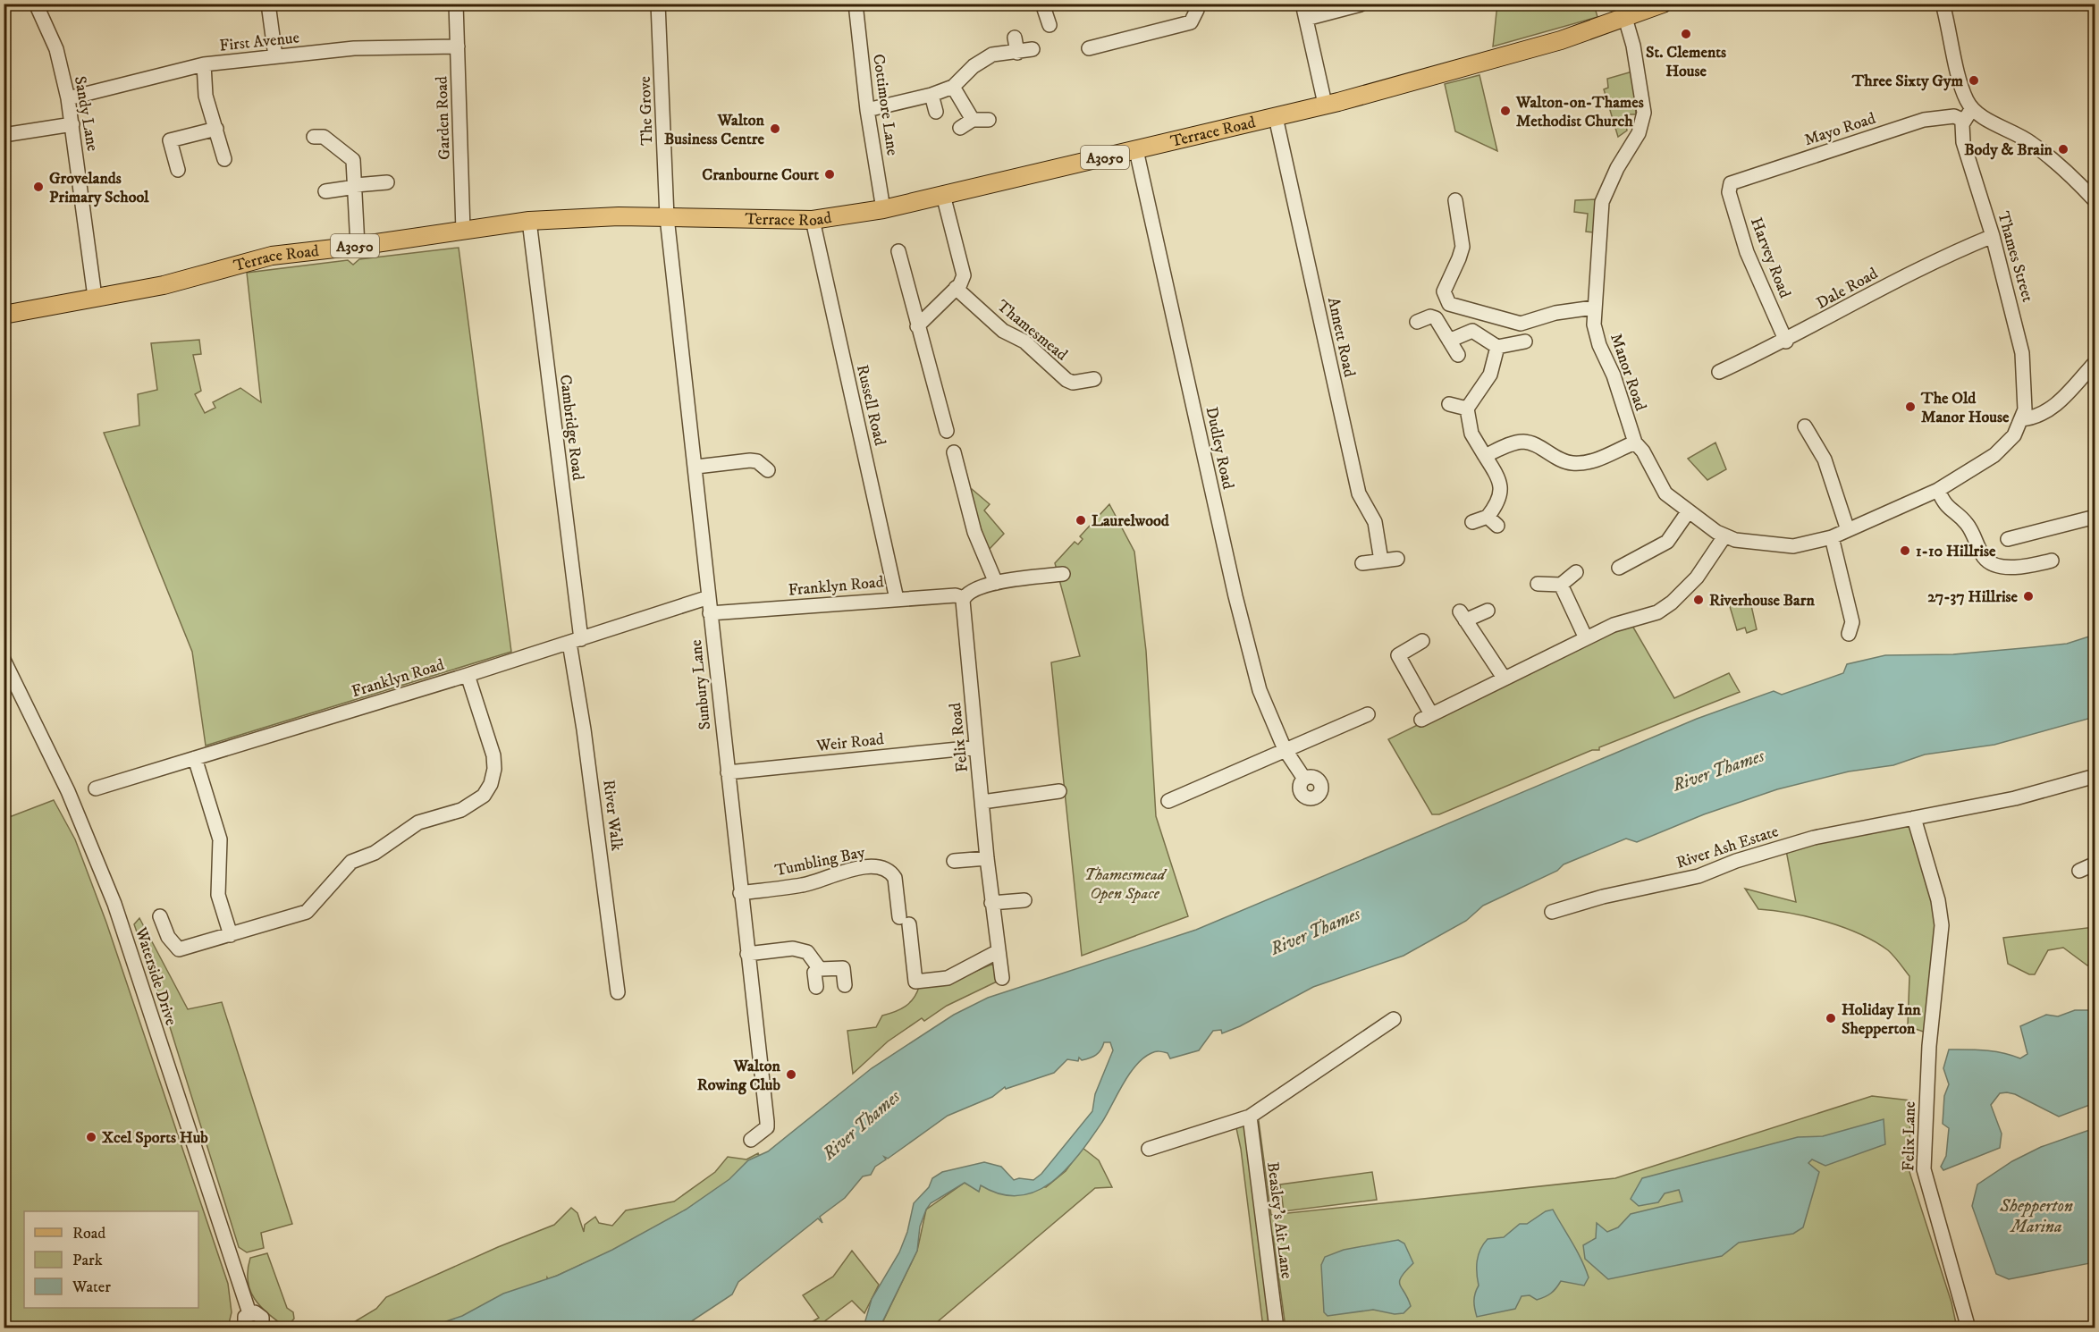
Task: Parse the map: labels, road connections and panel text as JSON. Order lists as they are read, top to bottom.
{
  "streets": {
    "main road": ["Terrace Road", "A3050"],
    "street": [
      "First Avenue",
      "Cottimore Lane",
      "The Grove",
      "Sandy Lane",
      "Garden Road",
      "Mayo Road",
      "Thames Street",
      "Harvey Road",
      "Dale Road",
      "Thamesmead",
      "Annett Road",
      "Manor Road",
      "Russell Road",
      "Cambridge Road",
      "Dudley Road",
      "Franklyn Road",
      "Sunbury Lane",
      "Felix Road",
      "Weir Road",
      "River Walk",
      "River Ash Estate",
      "Tumbling Bay",
      "Waterside Drive",
      "Felix Lane",
      "Beasley's Ait Lane"
    ]
  },
  "crossings": [
    ["First Avenue", "Sandy Lane"],
    ["First Avenue", "Garden Road"],
    ["Cottimore Lane", "Terrace Road"],
    ["The Grove", "Terrace Road"],
    ["The Grove", "Sunbury Lane"],
    ["Sandy Lane", "Terrace Road"],
    ["Garden Road", "Terrace Road"],
    ["Mayo Road", "Thames Street"],
    ["Mayo Road", "Harvey Road"],
    ["Terrace Road", "A3050"],
    ["Terrace Road", "Annett Road"],
    ["Terrace Road", "Manor Road"],
    ["Terrace Road", "Russell Road"],
    ["Terrace Road", "Cambridge Road"],
    ["Terrace Road", "Dudley Road"],
    ["Terrace Road", "Sunbury Lane"],
    ["A3050", "Manor Road"],
    ["Thames Street", "Dale Road"],
    ["Thames Street", "Manor Road"],
    ["Harvey Road", "Dale Road"],
    ["Russell Road", "Franklyn Road"],
    ["Cambridge Road", "Franklyn Road"],
    ["Cambridge Road", "River Walk"],
    ["Franklyn Road", "Sunbury Lane"],
    ["Franklyn Road", "Felix Road"],
    ["Franklyn Road", "River Walk"],
    ["Sunbury Lane", "Weir Road"],
    ["Sunbury Lane", "Tumbling Bay"],
    ["Felix Road", "Weir Road"],
    ["Felix Road", "Tumbling Bay"],
    ["River Ash Estate", "Felix Lane"]
  ],
  "water": ["River Thames", "Shepperton Marina"],
  "parks": ["Thamesmead Open Space"],
  "places": [
    "St. Clements House",
    "Three Sixty Gym",
    "Walton-on-Thames Methodist Church",
    "Walton Business Centre",
    "Body & Brain",
    "Cranbourne Court",
    "Grovelands Primary School",
    "The Old Manor House",
    "Laurelwood",
    "1-10 Hillrise",
    "27-37 Hillrise",
    "Riverhouse Barn",
    "Holiday Inn Shepperton",
    "Walton Rowing Club",
    "Xcel Sports Hub"
  ],
  "legend": ["Road", "Park", "Water"]
}
